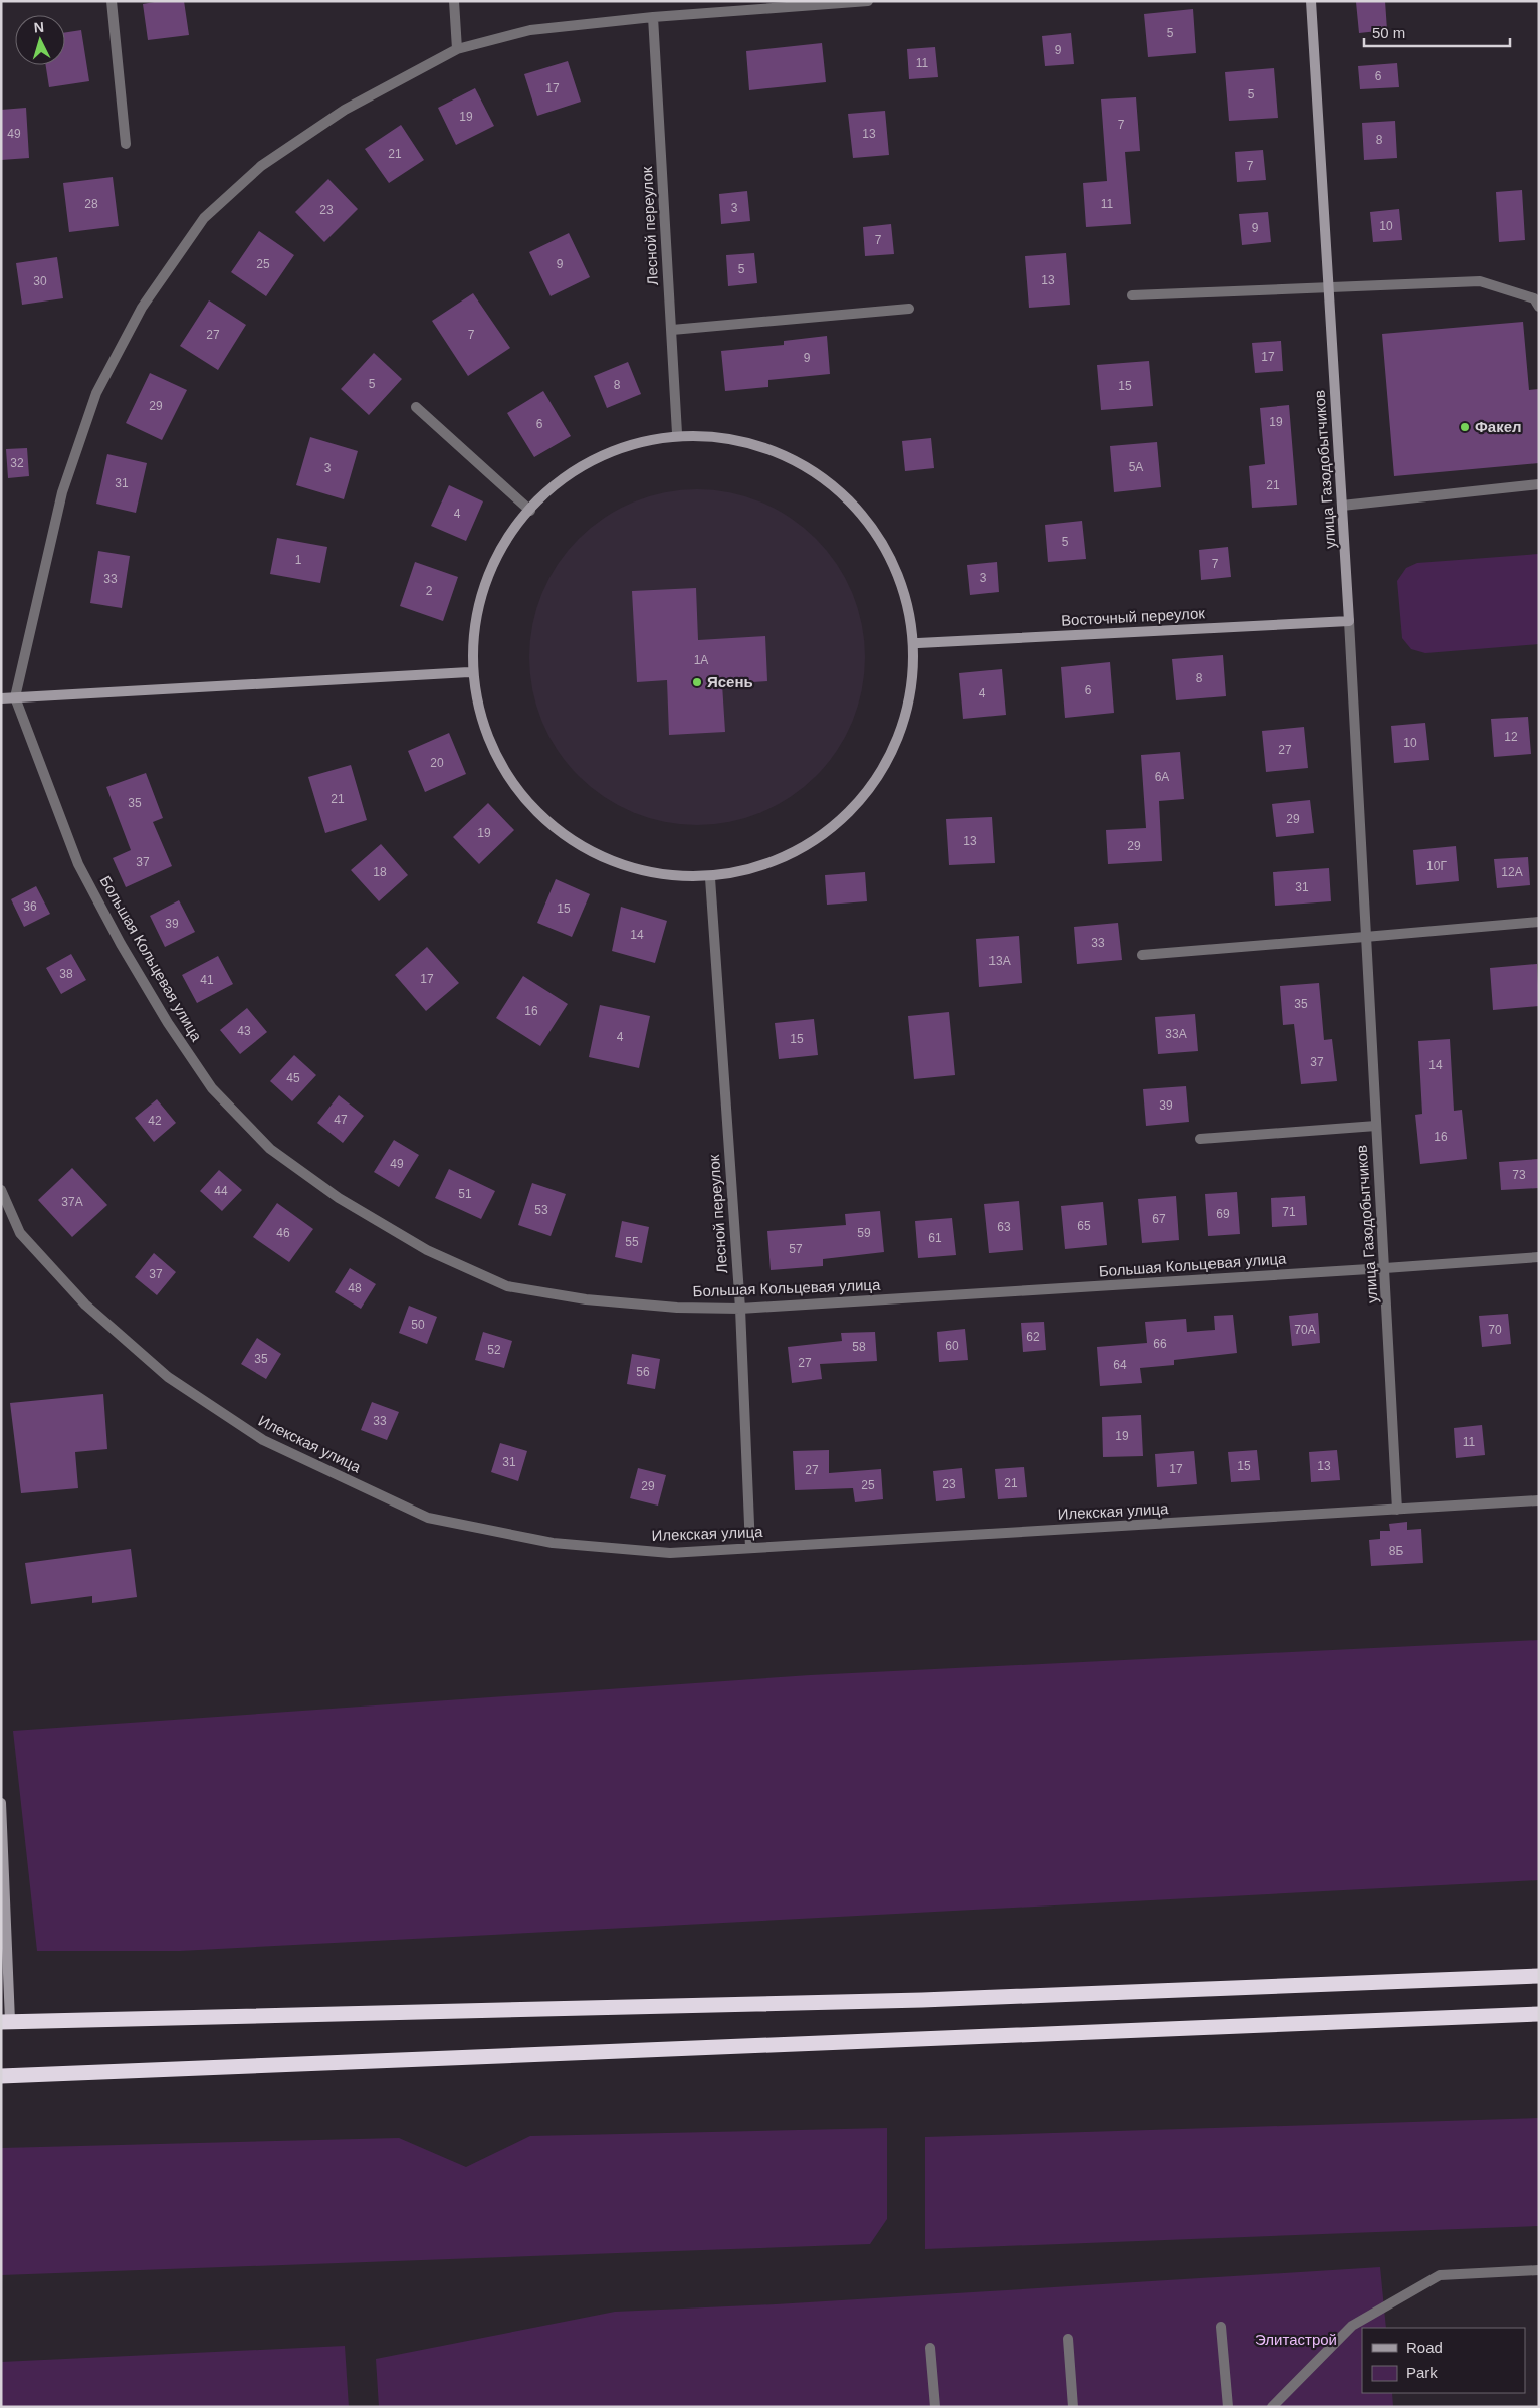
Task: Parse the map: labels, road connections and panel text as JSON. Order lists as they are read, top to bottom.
{
  "streets": {
    "street": [
      "Лесной переулок",
      "улица Газодобытчиков",
      "Восточный переулок",
      "Большая Кольцевая улица",
      "Илекская улица"
    ]
  },
  "crossings": [
    ["Лесной переулок", "Большая Кольцевая улица"],
    ["Лесной переулок", "Илекская улица"],
    ["улица Газодобытчиков", "Восточный переулок"],
    ["улица Газодобытчиков", "Большая Кольцевая улица"],
    ["улица Газодобытчиков", "Илекская улица"]
  ],
  "parks": ["Элитастрой"],
  "places": ["Факел", "Ясень"],
  "house_numbers": [
    "5",
    "9",
    "11",
    "6",
    "17",
    "5",
    "19",
    "7",
    "49",
    "13",
    "8",
    "21",
    "7",
    "28",
    "11",
    "3",
    "23",
    "10",
    "9",
    "7",
    "25",
    "9",
    "5",
    "13",
    "30",
    "27",
    "7",
    "17",
    "9",
    "5",
    "8",
    "15",
    "29",
    "19",
    "6",
    "32",
    "5А",
    "3",
    "31",
    "21",
    "4",
    "5",
    "1",
    "7",
    "3",
    "33",
    "2",
    "1А",
    "8",
    "6",
    "4",
    "12",
    "10",
    "27",
    "20",
    "6А",
    "21",
    "35",
    "29",
    "19",
    "13",
    "29",
    "37",
    "10Г",
    "18",
    "12А",
    "31",
    "36",
    "15",
    "39",
    "14",
    "33",
    "13А",
    "38",
    "17",
    "41",
    "35",
    "16",
    "43",
    "33А",
    "4",
    "15",
    "37",
    "14",
    "45",
    "39",
    "47",
    "42",
    "16",
    "49",
    "73",
    "44",
    "51",
    "37А",
    "53",
    "71",
    "69",
    "67",
    "65",
    "63",
    "46",
    "59",
    "61",
    "55",
    "57",
    "37",
    "48",
    "50",
    "70А",
    "70",
    "62",
    "66",
    "60",
    "58",
    "52",
    "35",
    "27",
    "64",
    "56",
    "33",
    "19",
    "11",
    "31",
    "15",
    "13",
    "17",
    "27",
    "21",
    "23",
    "25",
    "29",
    "8Б"
  ],
  "legend": ["Road", "Park"],
  "scale_bar": "50 m",
  "north": "top"
}
